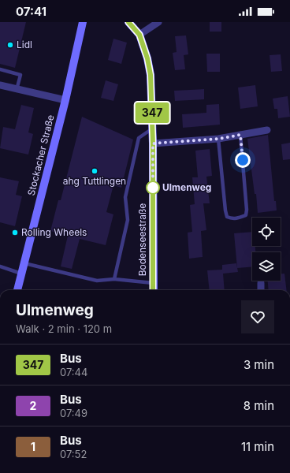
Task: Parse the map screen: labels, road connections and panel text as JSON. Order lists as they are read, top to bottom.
{
  "streets": {
    "street": ["Stockacher Straße", "Bodenseestraße"]
  },
  "places": [
    "Lidl",
    "ahg Tuttlingen",
    "Ulmenweg",
    "Rolling Wheels"
  ],
  "lines": ["bus line 347"],
  "page": {
    "status": "07:41",
    "on_map": "347",
    "heading": ["Ulmenweg", "Walk · 2 min · 120 m"],
    "list": [
      {
        "mark": "347",
        "name": "Bus",
        "note": "07:44",
        "value": "3 min"
      },
      {
        "mark": "2",
        "name": "Bus",
        "note": "07:49",
        "value": "8 min"
      },
      {
        "mark": "1",
        "name": "Bus",
        "note": "07:52",
        "value": "11 min"
      }
    ]
  }
}
